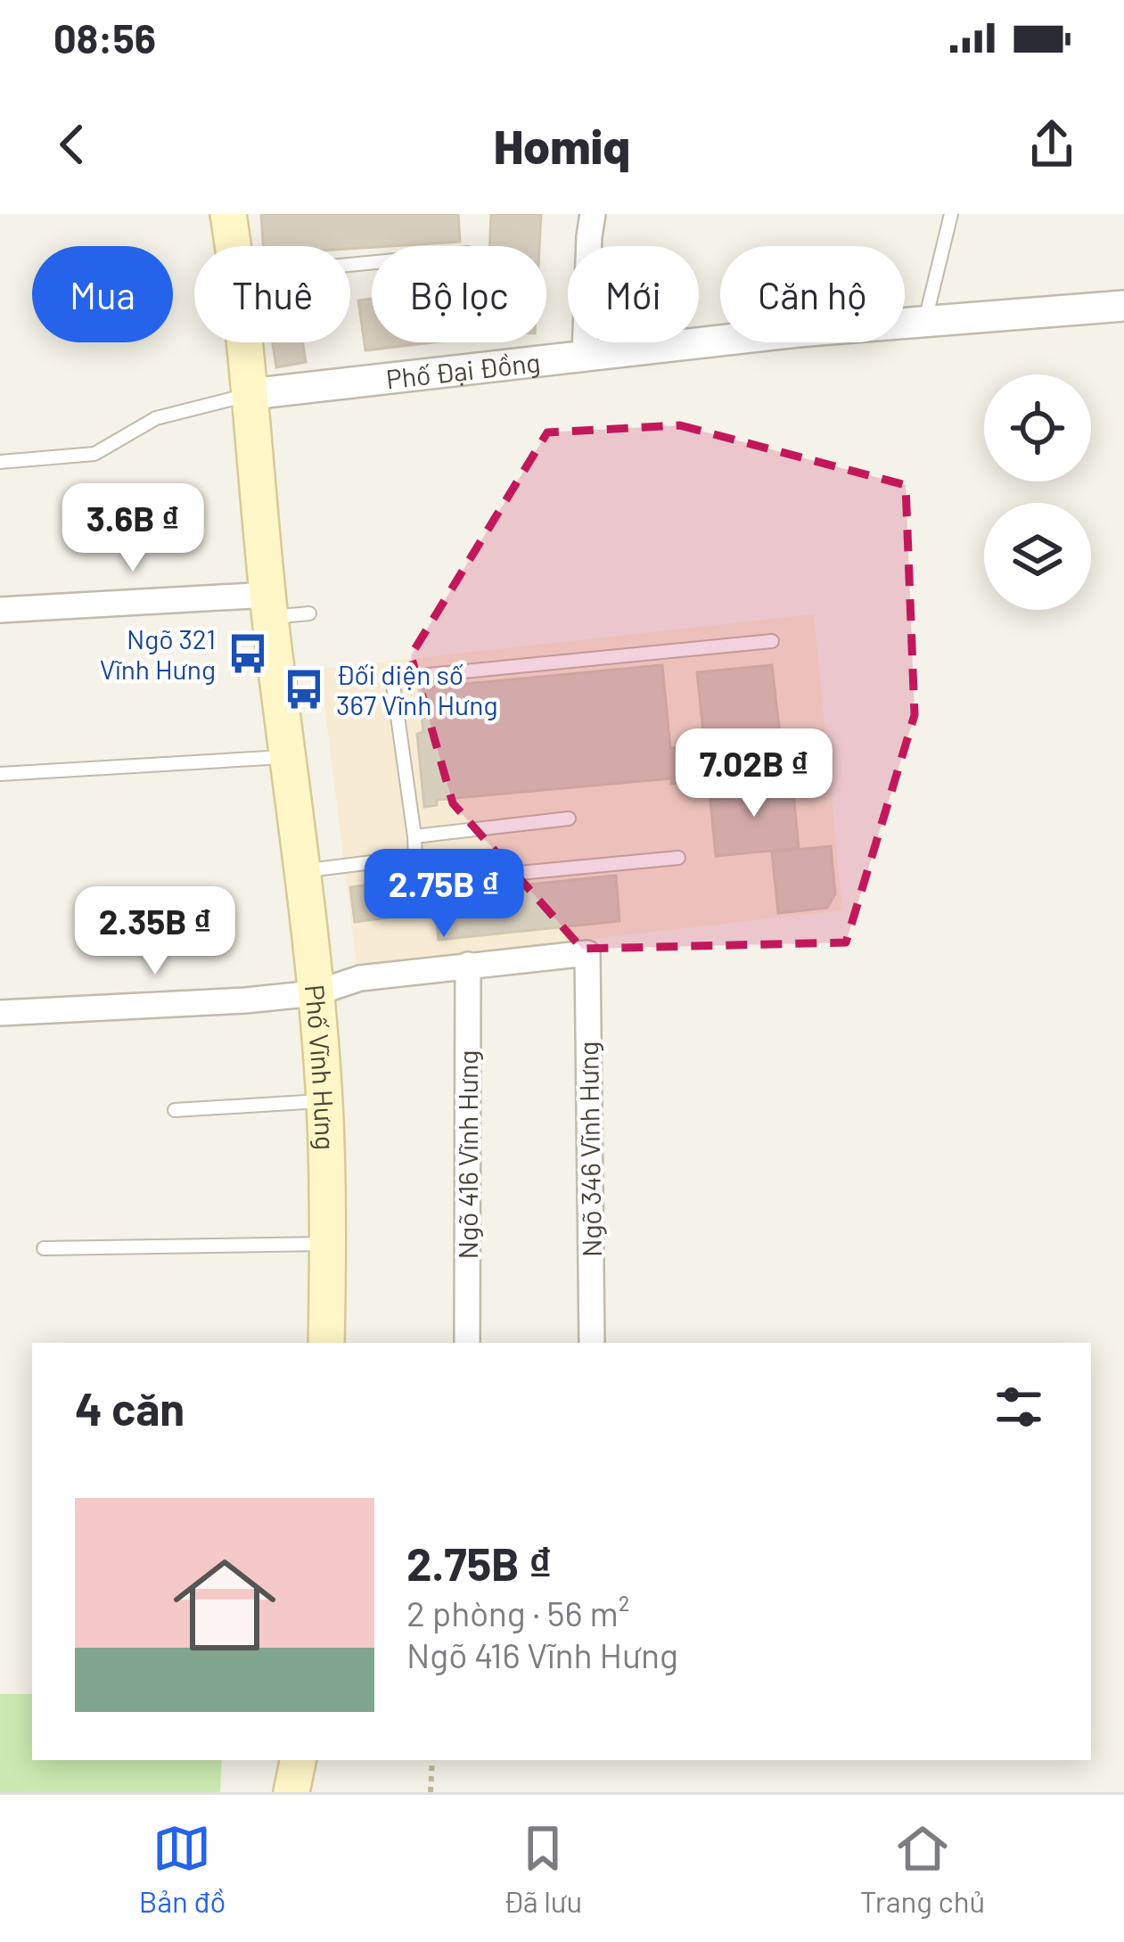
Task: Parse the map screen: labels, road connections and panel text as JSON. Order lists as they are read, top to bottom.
{
  "streets": {
    "main road": ["Phố Vĩnh Hưng"],
    "street": ["Phố Đại Đồng", "Ngõ 346 Vĩnh Hưng", "Ngõ 416 Vĩnh Hưng"]
  },
  "crossings": [
    ["Phố Đại Đồng", "Phố Vĩnh Hưng"],
    ["Ngõ 346 Vĩnh Hưng", "Ngõ 416 Vĩnh Hưng"]
  ],
  "places": {
    "bus stop": ["Ngõ 321 Vĩnh Hưng", "Đối diện số 367 Vĩnh Hưng"]
  },
  "page": {
    "status": "08:56",
    "header": "Homiq",
    "chip": [
      "Mua",
      "Thuê",
      "Bộ lọc",
      "Mới",
      "Căn hộ"
    ],
    "price": [
      "3.6B ₫",
      "7.02B ₫",
      "2.75B ₫",
      "2.35B ₫"
    ],
    "heading": "4 căn",
    "list": [
      {
        "name": "2.75B ₫",
        "note": "2 phòng · 56 m² · Ngõ 416 Vĩnh Hưng"
      }
    ],
    "tabs": ["Bản đồ", "Đã lưu", "Trang chủ"]
  }
}
